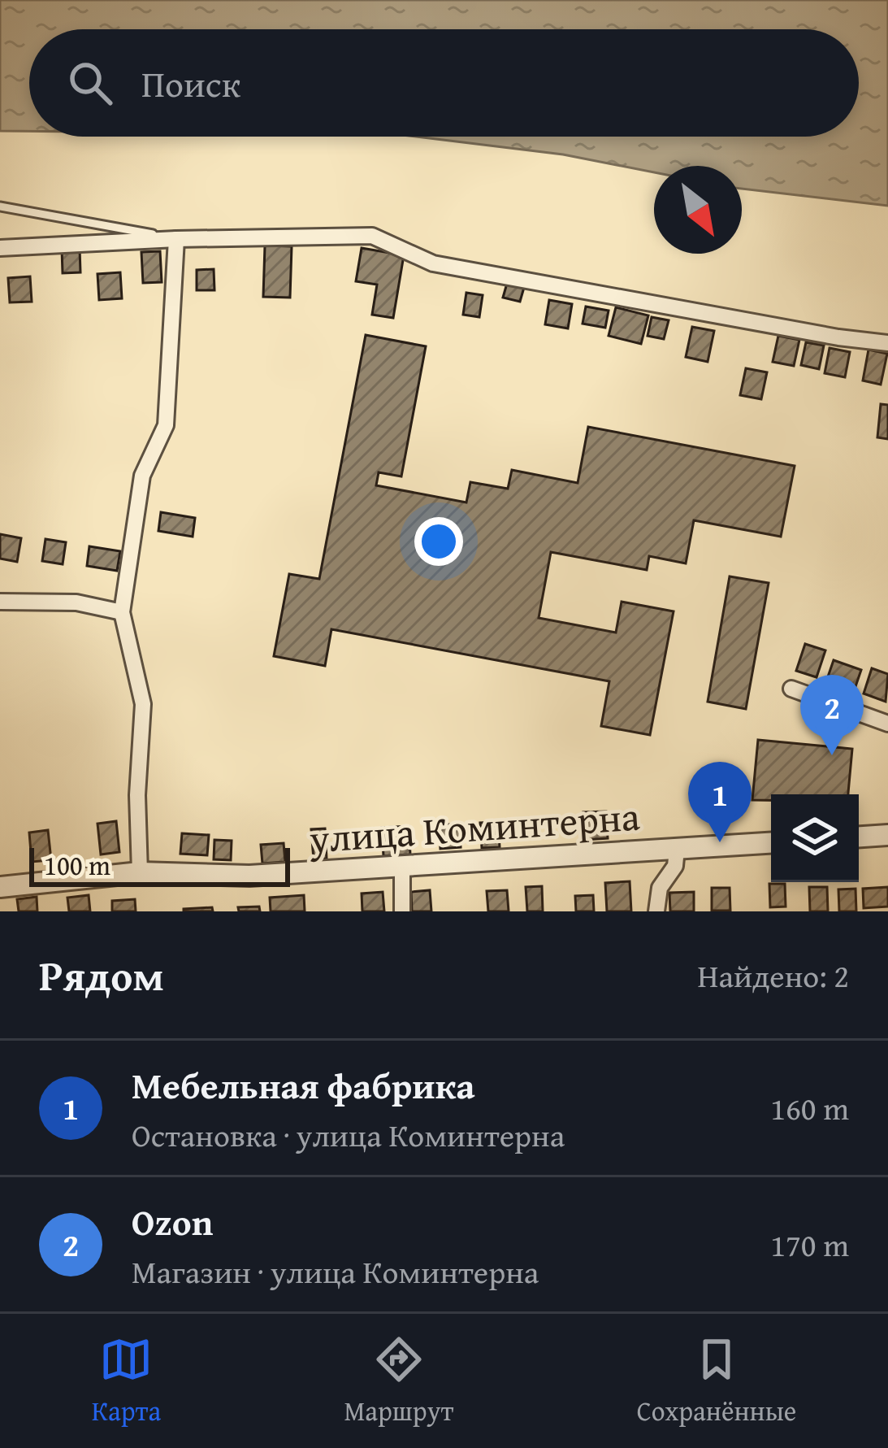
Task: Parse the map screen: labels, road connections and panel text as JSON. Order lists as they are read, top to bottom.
{
  "streets": {
    "street": ["улица Коминтерна"]
  },
  "scale_bar": "100 m",
  "north": "bottom right",
  "page": {
    "search": "Поиск",
    "pins": ["2", "1"],
    "scale": "100 m",
    "heading": ["Рядом", "Найдено: 2"],
    "list": [
      {
        "mark": "1",
        "name": "Мебельная фабрика",
        "note": "Остановка · улица Коминтерна",
        "value": "160 m"
      },
      {
        "mark": "2",
        "name": "Ozon",
        "note": "Магазин · улица Коминтерна",
        "value": "170 m"
      }
    ],
    "nav": ["Карта", "Маршрут", "Сохранённые"]
  }
}
